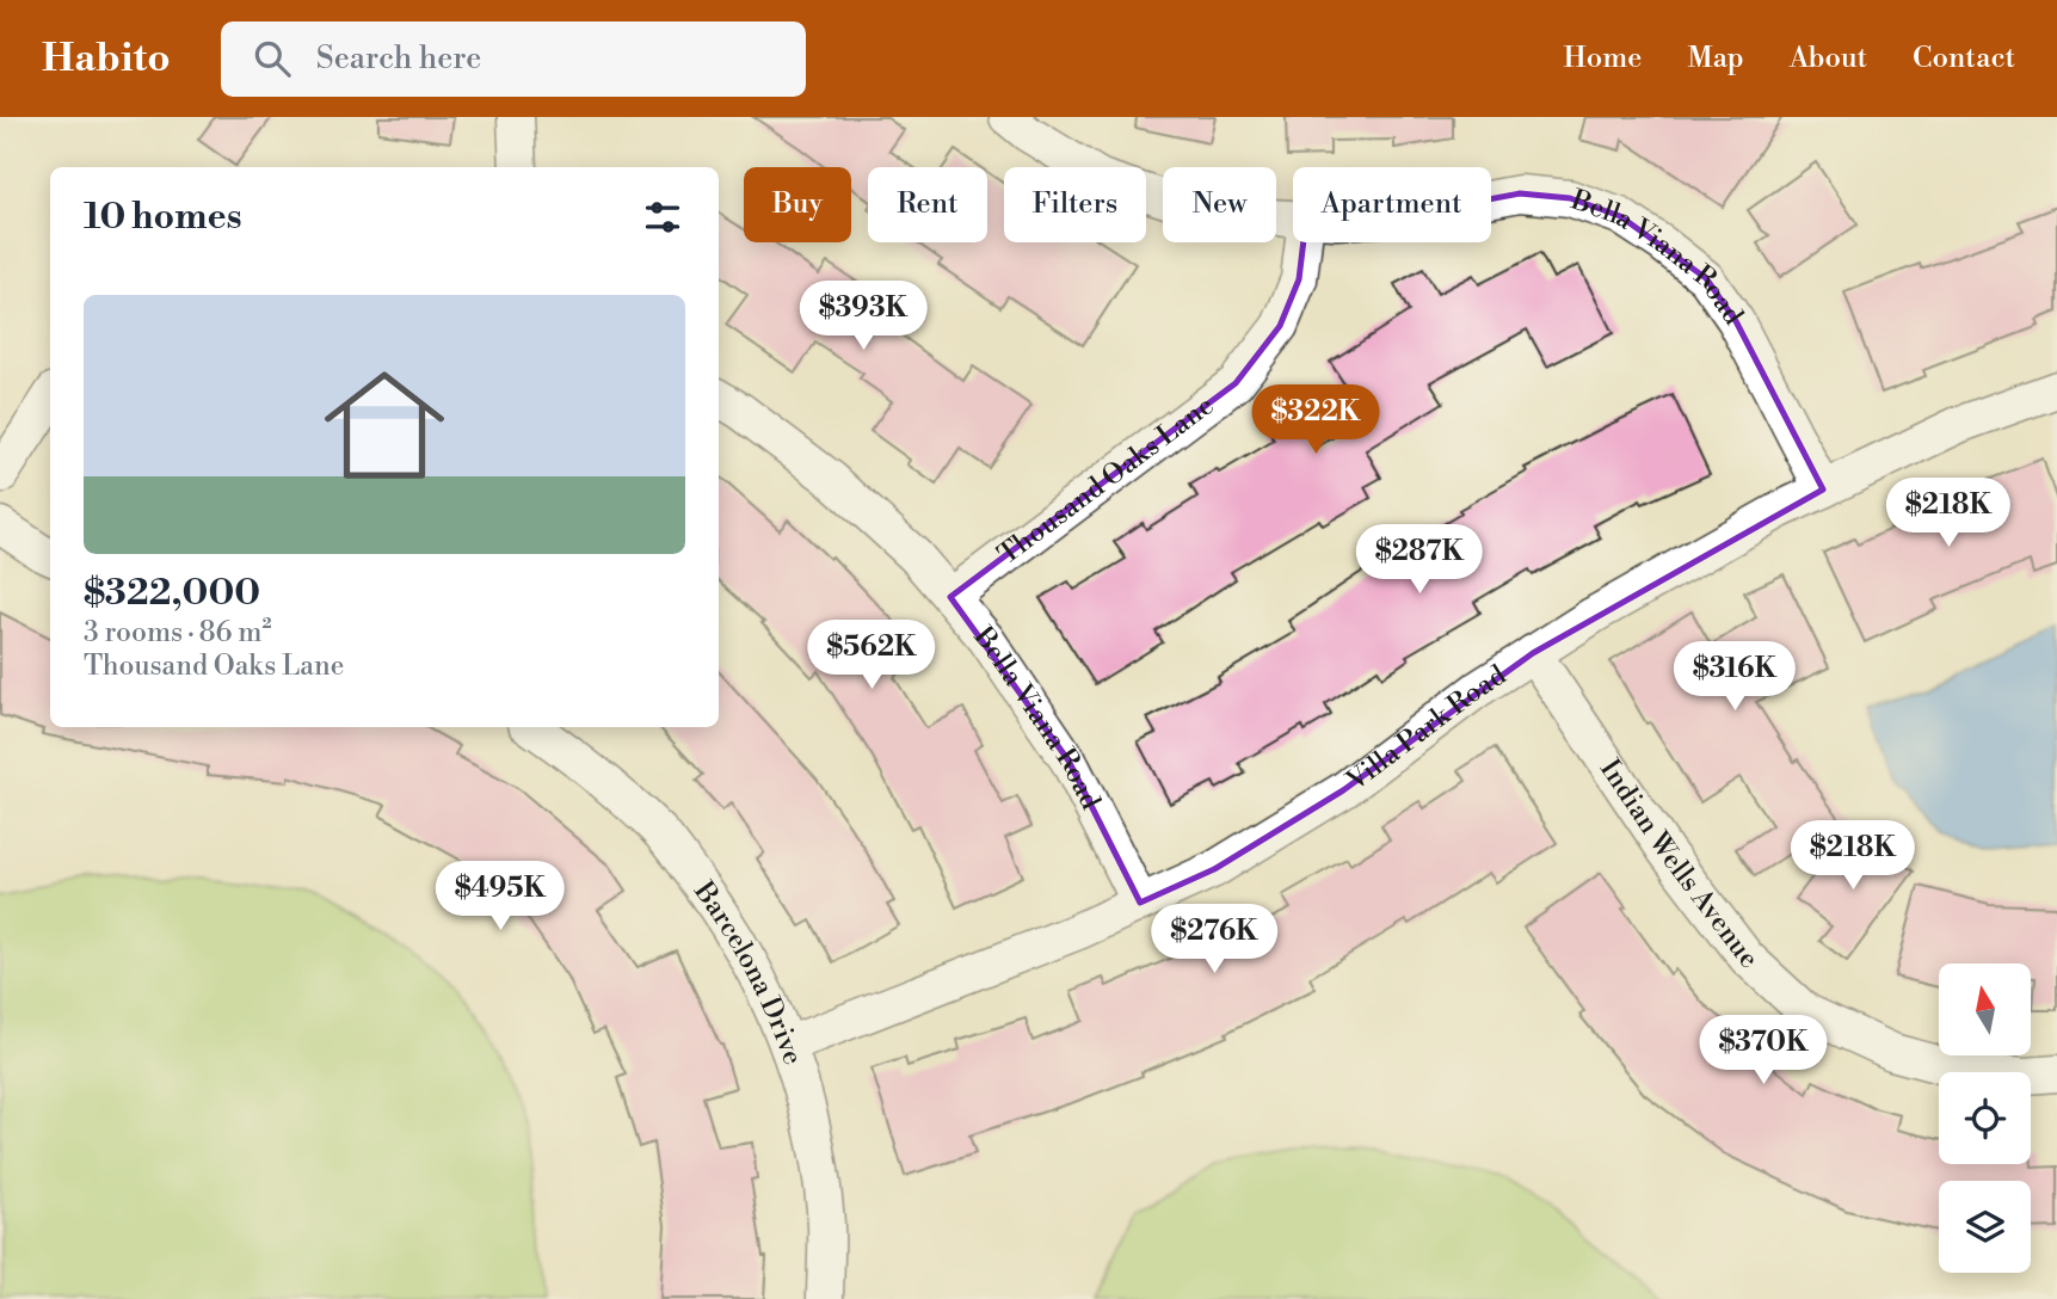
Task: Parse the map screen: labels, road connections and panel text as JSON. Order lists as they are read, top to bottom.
{
  "streets": {
    "street": [
      "Bella Viana Road",
      "Thousand Oaks Lane",
      "Villa Park Road",
      "Indian Wells Avenue",
      "Barcelona Drive"
    ]
  },
  "crossings": [
    ["Bella Viana Road", "Thousand Oaks Lane"],
    ["Bella Viana Road", "Villa Park Road"],
    ["Villa Park Road", "Indian Wells Avenue"],
    ["Villa Park Road", "Barcelona Drive"]
  ],
  "north": "top",
  "page": {
    "header": "Habito",
    "search": "Search here",
    "nav": [
      "Home",
      "Map",
      "About",
      "Contact"
    ],
    "chip": [
      "Buy",
      "Rent",
      "Filters",
      "New",
      "Apartment"
    ],
    "heading": "10 homes",
    "list": [
      {
        "name": "$322,000",
        "note": "3 rooms · 86 m² · Thousand Oaks Lane"
      }
    ],
    "price": [
      "$393K",
      "$322K",
      "$218K",
      "$287K",
      "$562K",
      "$316K",
      "$218K",
      "$495K",
      "$276K",
      "$370K"
    ]
  }
}
